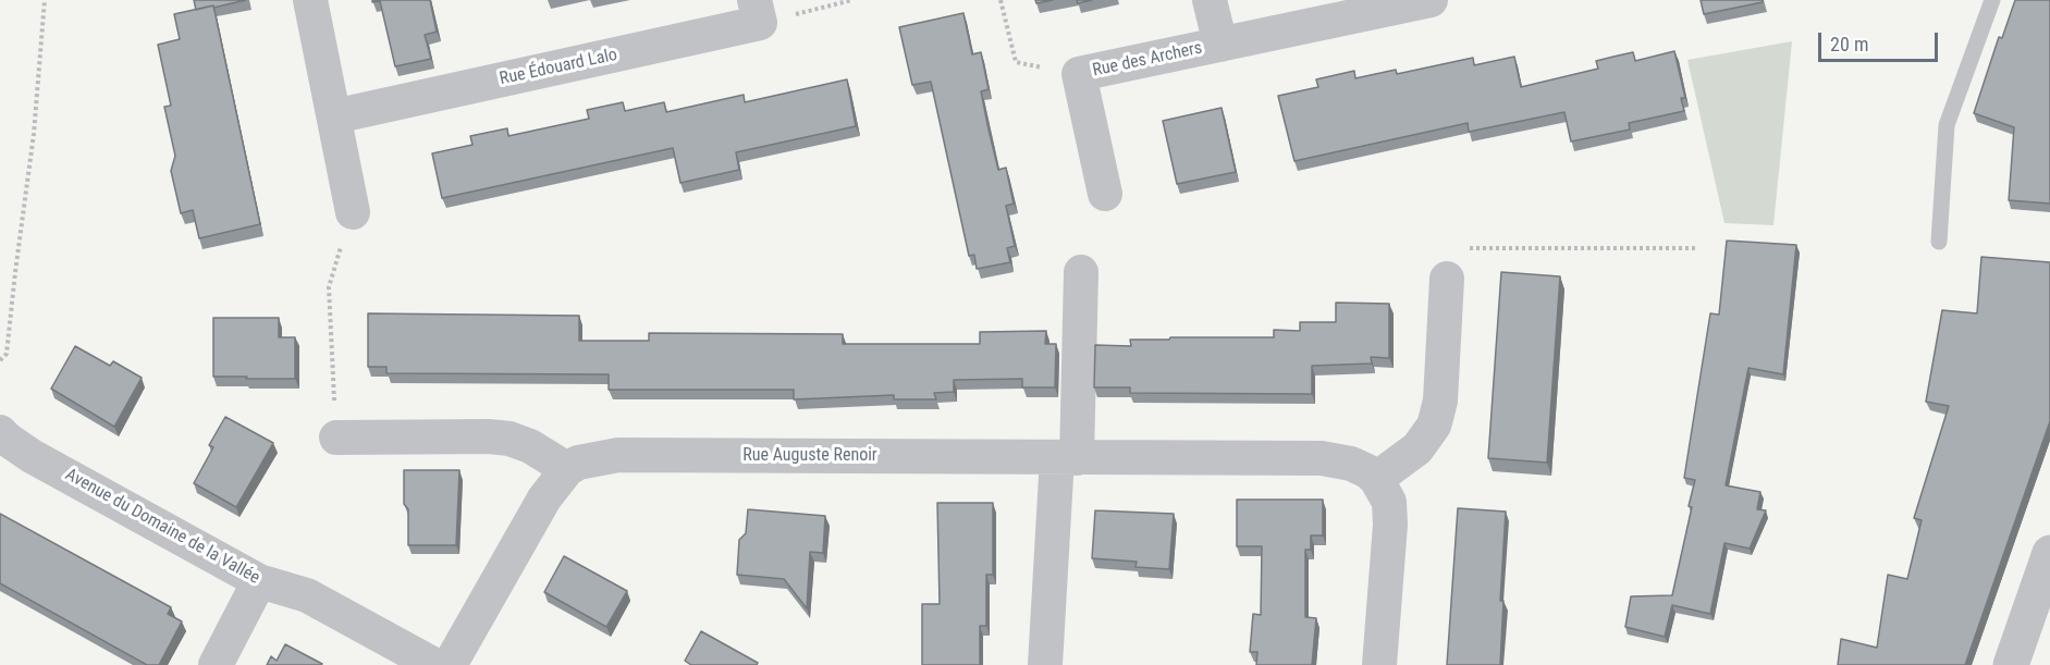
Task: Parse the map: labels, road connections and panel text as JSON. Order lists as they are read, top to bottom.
{
  "streets": {
    "street": [
      "Rue des Archers",
      "Rue Édouard Lalo",
      "Rue Auguste Renoir",
      "Avenue du Domaine de la Vallée"
    ]
  },
  "scale_bar": "20 m"
}
